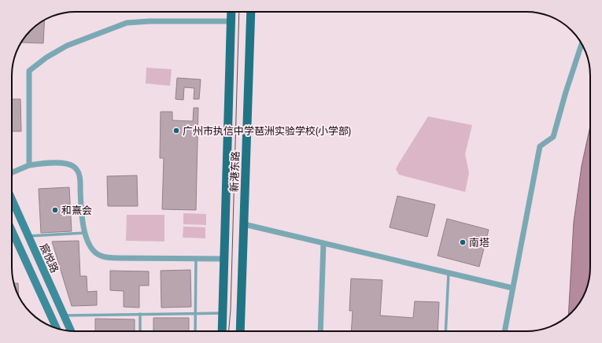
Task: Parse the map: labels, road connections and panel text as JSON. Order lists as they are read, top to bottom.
{
  "streets": {
    "main road": ["新港东路"],
    "street": ["宸悦路"]
  },
  "places": ["广州市执信中学琶洲实验学校(小学部)", "和熹会", "南塔"]
}
